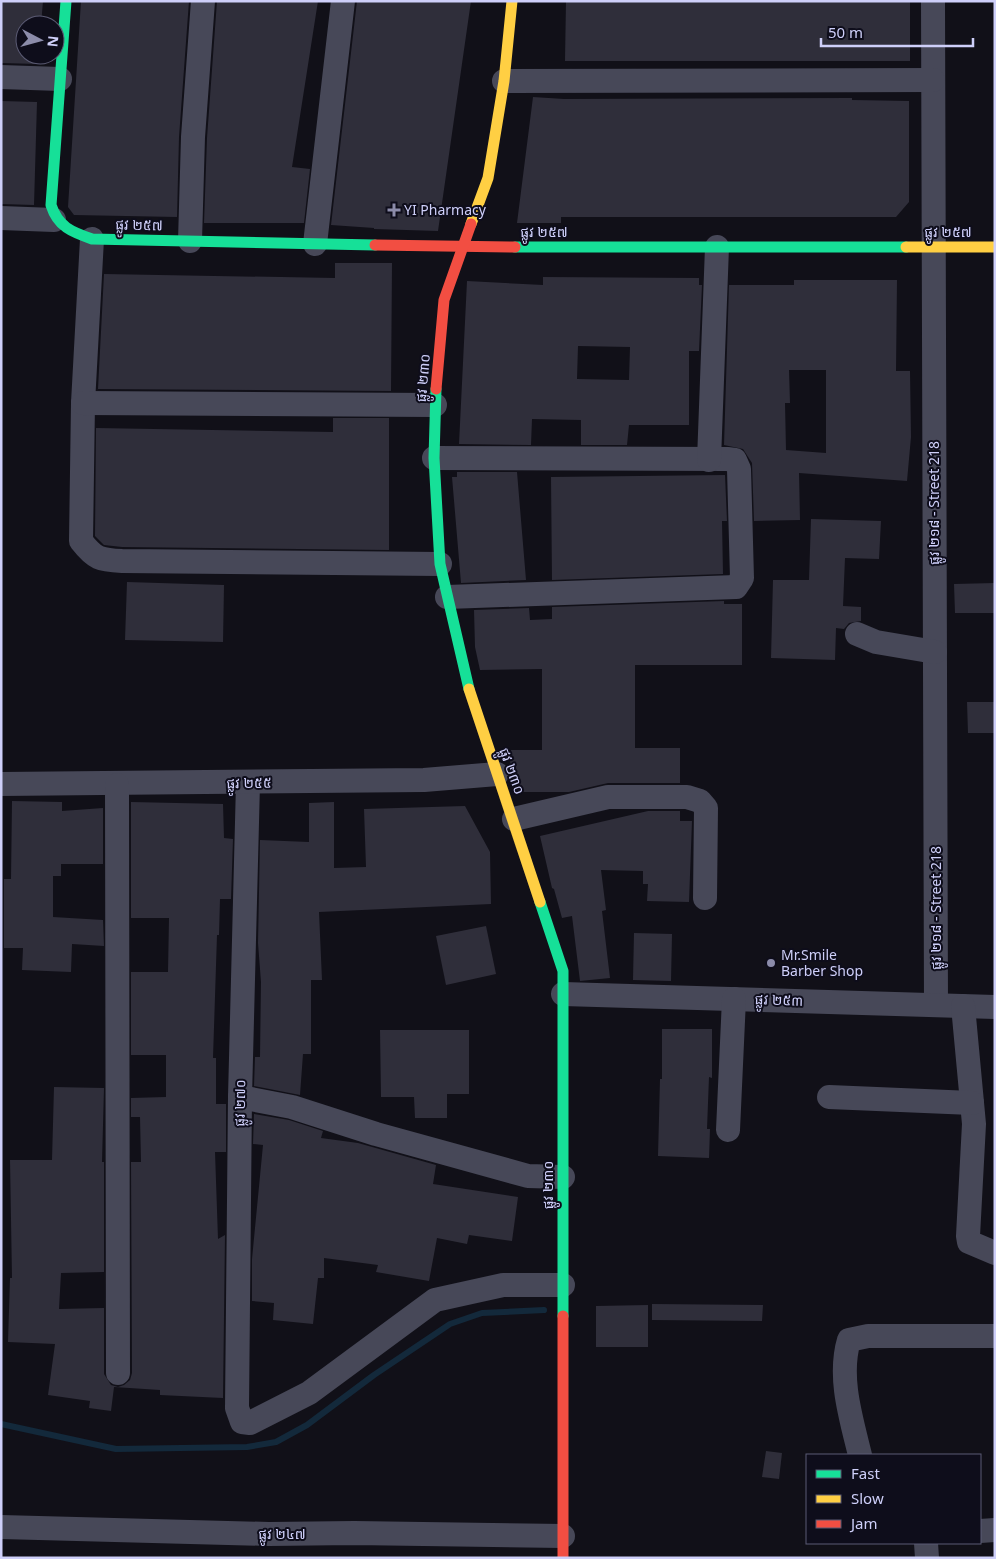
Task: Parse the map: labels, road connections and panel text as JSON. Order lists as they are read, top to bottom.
{
  "streets": {
    "street": [
      "ផ្លូវ ២៥៧",
      "ផ្លូវ ២៣០",
      "ផ្លូវ ២១៨ - Street 218",
      "ផ្លូវ ២៥៥",
      "ផ្លូវ ២៥៣",
      "ផ្លូវ ២៧០",
      "ផ្លូវ ២៤៧"
    ]
  },
  "crossings": [
    ["ផ្លូវ ២៥៧", "ផ្លូវ ២៣០"],
    ["ផ្លូវ ២៥៧", "ផ្លូវ ២១៨ - Street 218"],
    ["ផ្លូវ ២៣០", "ផ្លូវ ២៥៥"],
    ["ផ្លូវ ២៣០", "ផ្លូវ ២៥៣"],
    ["ផ្លូវ ២៣០", "ផ្លូវ ២៧០"],
    ["ផ្លូវ ២៣០", "ផ្លូវ ២៤៧"],
    ["ផ្លូវ ២១៨ - Street 218", "ផ្លូវ ២៥៣"],
    ["ផ្លូវ ២៥៥", "ផ្លូវ ២៧០"]
  ],
  "places": {
    "health": ["YI Pharmacy"],
    "other": ["Mr.Smile Barber Shop"]
  },
  "legend": ["Fast", "Slow", "Jam"],
  "scale_bar": "50 m",
  "north": "right"
}
